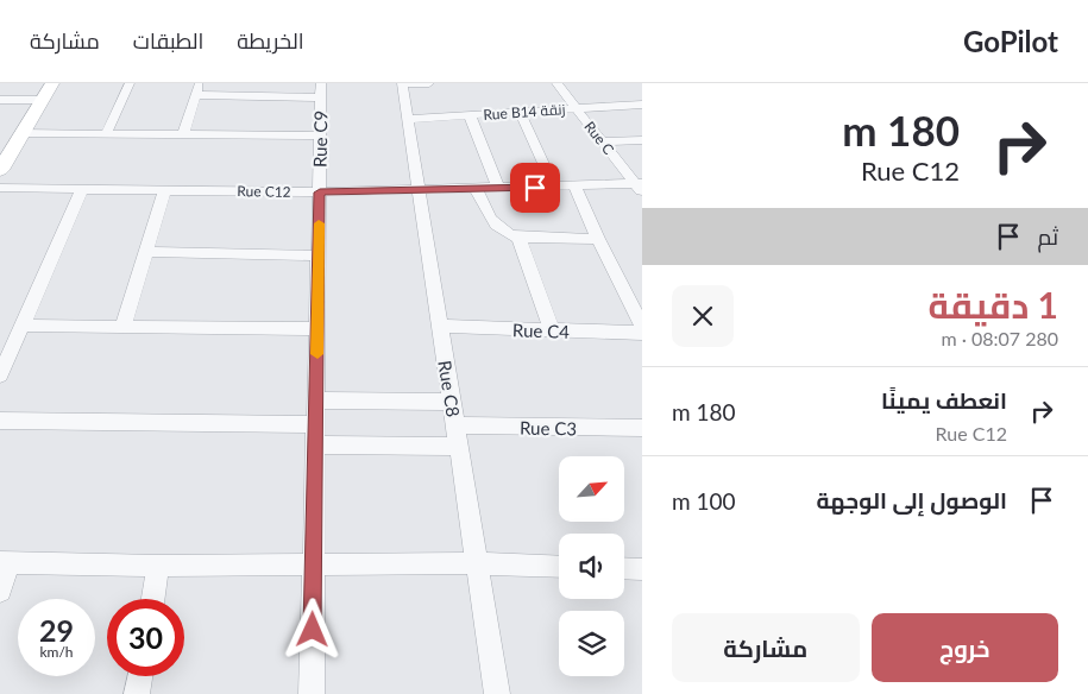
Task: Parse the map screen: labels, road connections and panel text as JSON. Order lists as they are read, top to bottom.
{
  "streets": {
    "street": [
      "Rue B14 زنقة",
      "Rue C",
      "Rue C9",
      "Rue C12",
      "Rue C4",
      "Rue C8",
      "Rue C3"
    ]
  },
  "crossings": [
    ["Rue B14 زنقة", "Rue C"],
    ["Rue B14 زنقة", "Rue C8"],
    ["Rue C", "Rue C12"],
    ["Rue C9", "Rue C12"],
    ["Rue C12", "Rue C8"],
    ["Rue C4", "Rue C8"],
    ["Rue C8", "Rue C3"]
  ],
  "north": "top right",
  "page": {
    "header": "GoPilot",
    "nav": ["الخريطة", "الطبقات", "مشاركة"],
    "turn": ["180 m", "Rue C12"],
    "then": "ثم",
    "heading": ["1 دقيقة", "280 m · 08:07"],
    "list": [
      {
        "name": "انعطف يمينًا",
        "note": "Rue C12",
        "value": "180 m"
      },
      {
        "name": "الوصول إلى الوجهة",
        "value": "100 m"
      }
    ],
    "speed": "29 km/h",
    "limit": "30",
    "buttons": ["خروج", "مشاركة"]
  }
}
